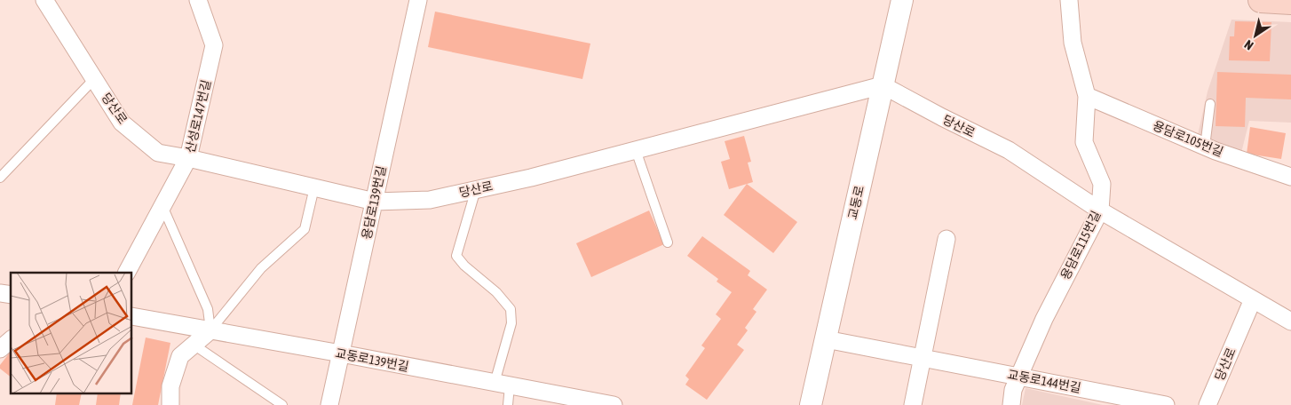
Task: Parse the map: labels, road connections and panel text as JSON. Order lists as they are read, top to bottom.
{
  "streets": {
    "street": [
      "당산로",
      "산성로147번길",
      "용담로105번길",
      "용담로139번길",
      "교동로",
      "용담로115번길",
      "교동로139번길",
      "교동로144번길"
    ]
  },
  "crossings": [
    ["당산로", "산성로147번길"],
    ["당산로", "용담로139번길"],
    ["당산로", "교동로"],
    ["당산로", "용담로115번길"],
    ["용담로105번길", "용담로115번길"],
    ["용담로139번길", "교동로139번길"],
    ["교동로", "교동로144번길"],
    ["용담로115번길", "교동로144번길"]
  ],
  "north": "bottom left"
}
